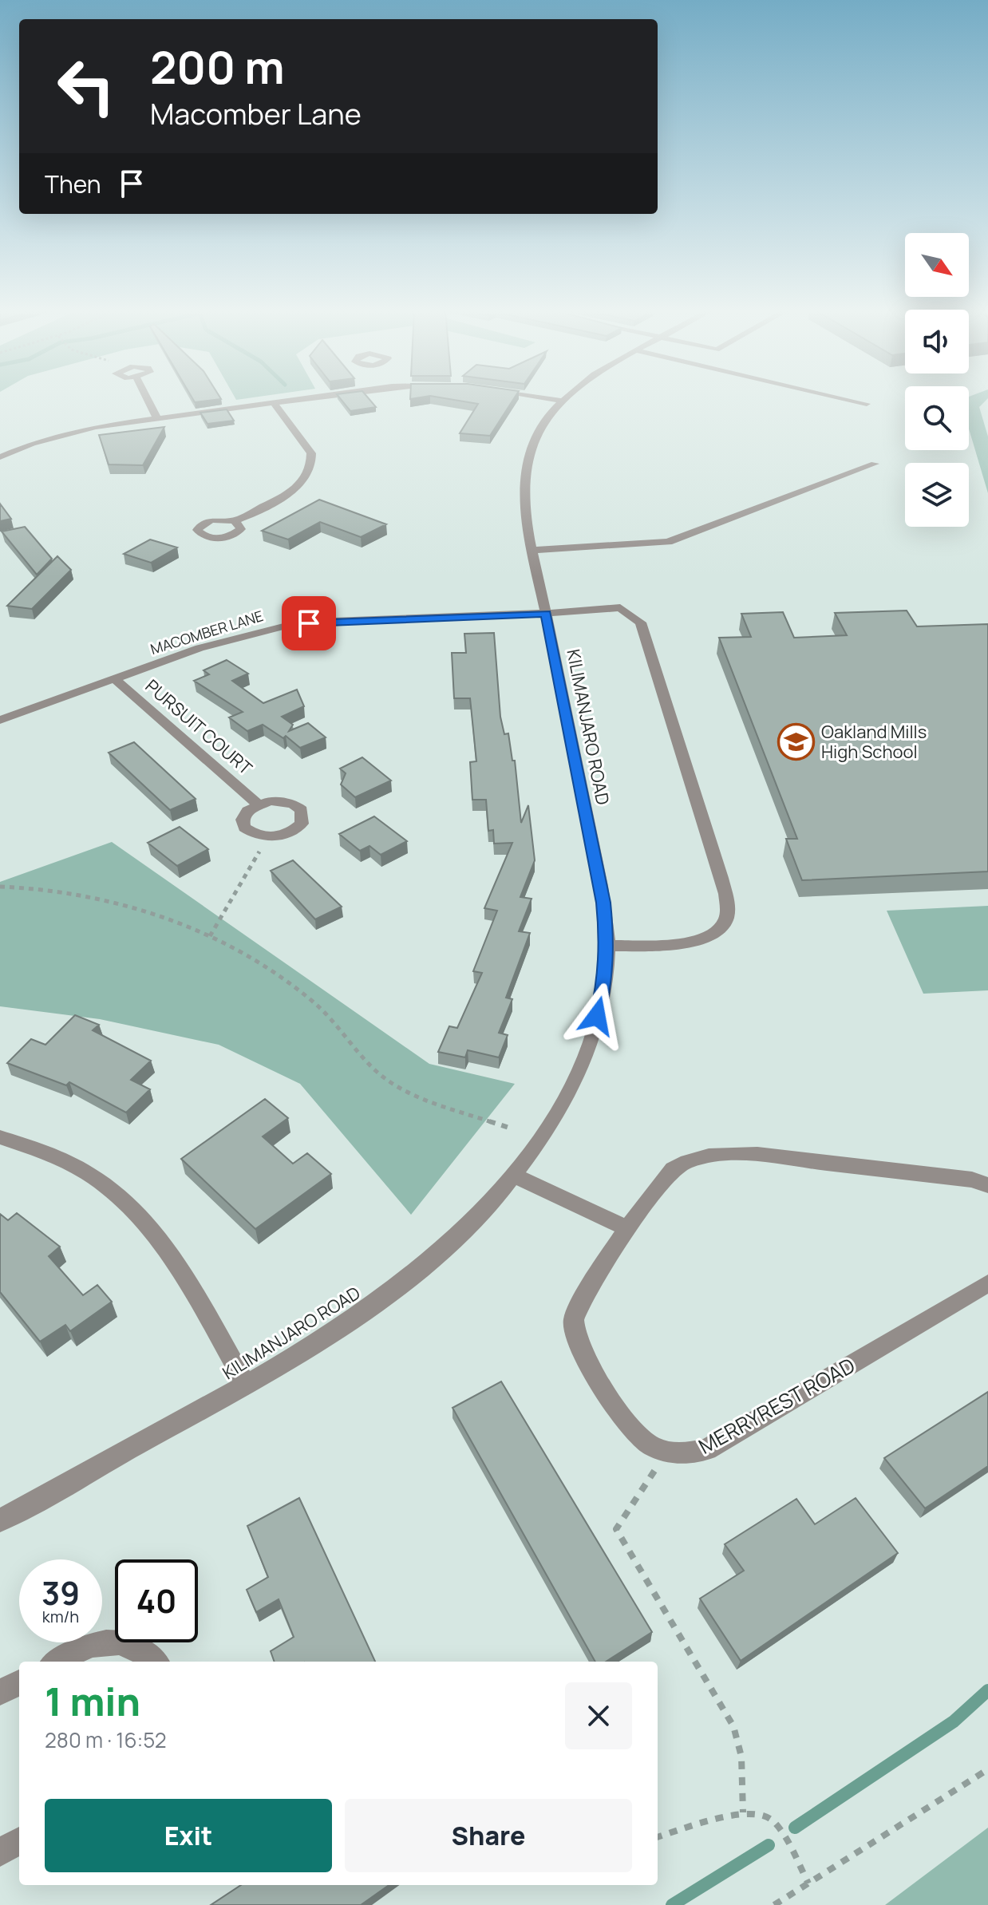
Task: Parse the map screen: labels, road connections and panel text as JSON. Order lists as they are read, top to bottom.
{
  "streets": {
    "street": [
      "MACOMBER LANE",
      "PURSUIT COURT",
      "KILIMANJARO ROAD",
      "MERRYREST ROAD"
    ]
  },
  "crossings": [
    ["MACOMBER LANE", "PURSUIT COURT"],
    ["MACOMBER LANE", "KILIMANJARO ROAD"]
  ],
  "places": {
    "school or university": ["Oakland Mills High School"]
  },
  "north": "bottom right",
  "page": {
    "turn": ["200 m", "Macomber Lane"],
    "then": "Then",
    "speed": "39 km/h",
    "limit": "40",
    "heading": ["1 min", "280 m · 16:52"],
    "buttons": ["Exit", "Share"]
  }
}
